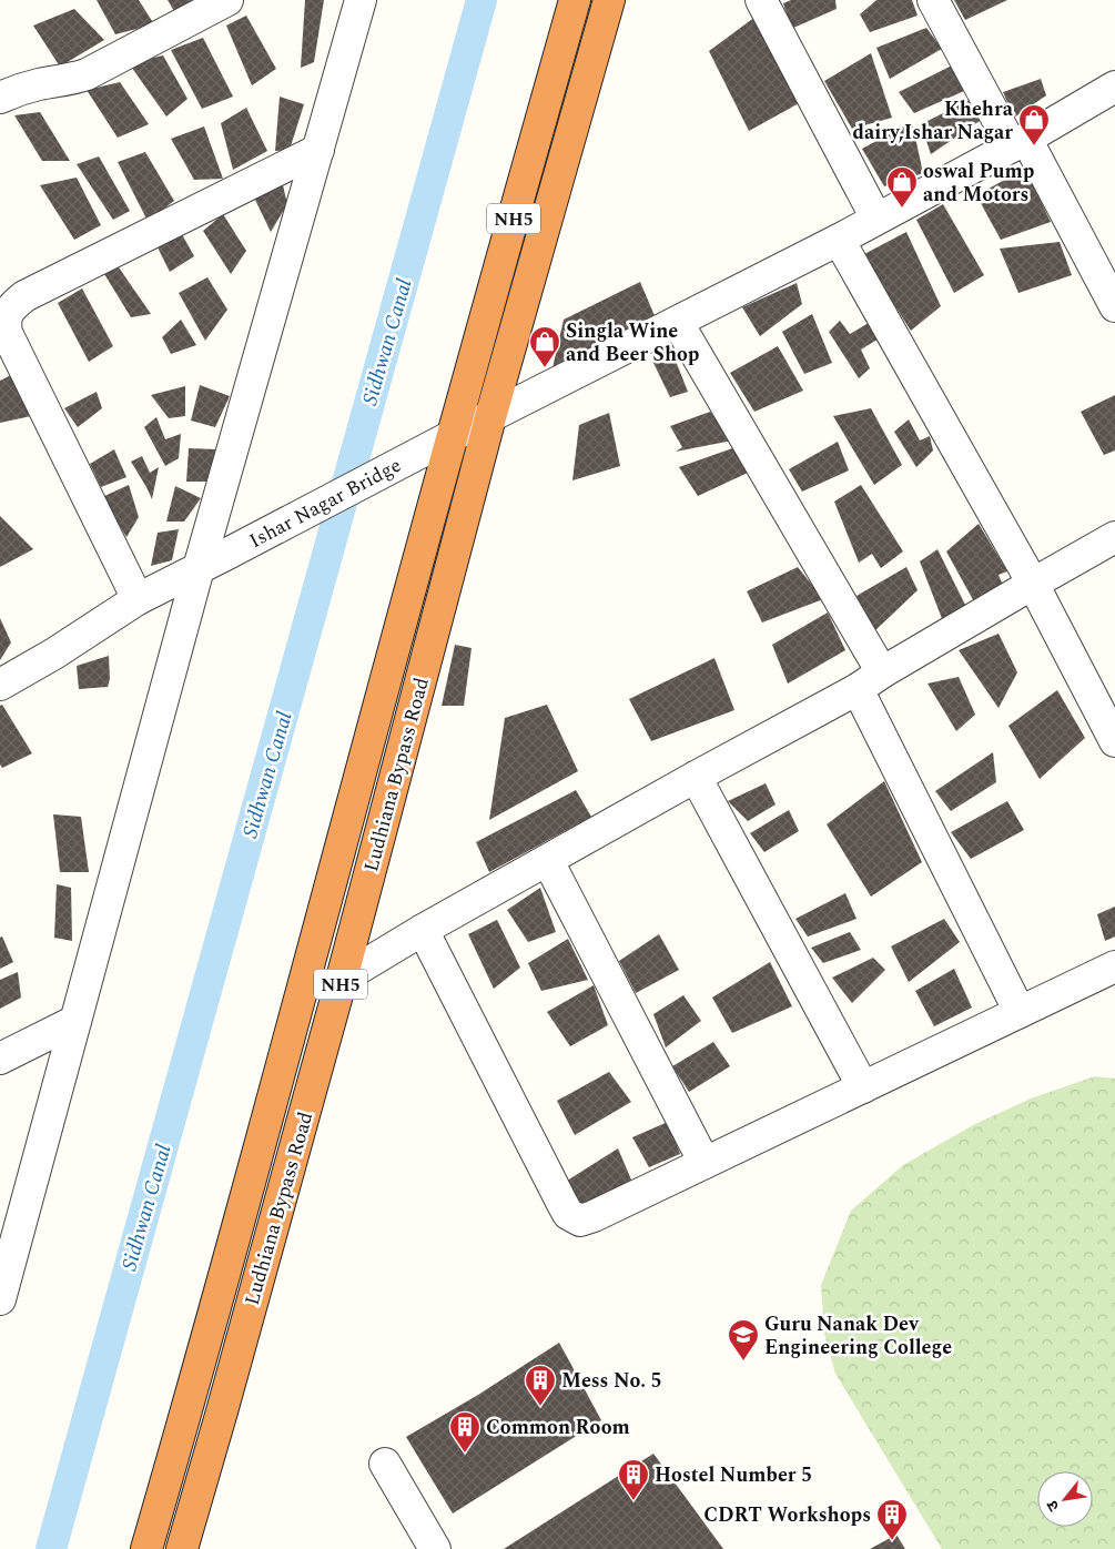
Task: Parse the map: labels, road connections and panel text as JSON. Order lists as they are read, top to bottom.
{
  "streets": {
    "highway": ["NH5", "Ludhiana Bypass Road"],
    "street": ["Ishar Nagar Bridge"]
  },
  "crossings": [
    ["Ishar Nagar Bridge", "Ludhiana Bypass Road"]
  ],
  "water": ["Sidhwan Canal"],
  "places": {
    "shop": ["Khehra dairy,Ishar Nagar", "oswal Pump and Motors", "Singla Wine and Beer Shop"],
    "school or university": ["Guru Nanak Dev Engineering College"],
    "building": [
      "Mess No. 5",
      "Common Room",
      "Hostel Number 5",
      "CDRT Workshops"
    ]
  },
  "north": "bottom left"
}
